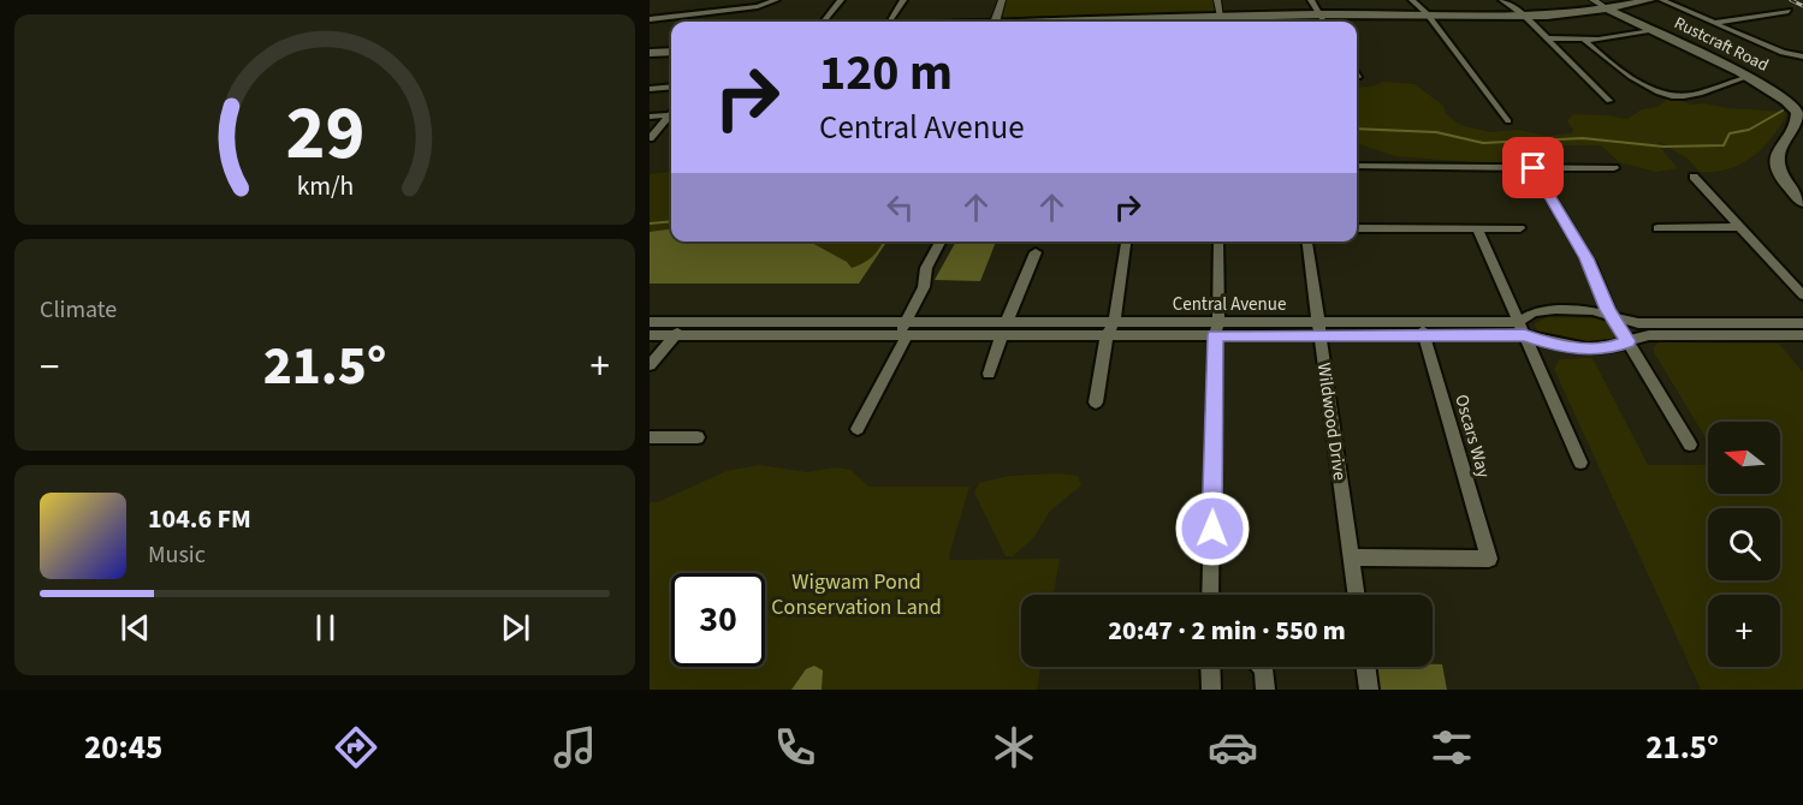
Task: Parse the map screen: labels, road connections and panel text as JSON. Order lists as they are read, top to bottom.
{
  "streets": {
    "main road": ["Rustcraft Road"],
    "street": ["Central Avenue", "Wildwood Drive", "Oscars Way"]
  },
  "crossings": [
    ["Central Avenue", "Wildwood Drive"],
    ["Central Avenue", "Oscars Way"],
    ["Wildwood Drive", "Oscars Way"]
  ],
  "parks": ["Wigwam Pond Conservation Land"],
  "north": "left",
  "page": {
    "turn": ["120 m", "Central Avenue"],
    "tile": "Climate",
    "heat": ["−", "21.5°", "+"],
    "map_buttons": "+",
    "song": ["104.6 FM", "Music"],
    "limit": "30",
    "trip": "20:47 · 2 min · 550 m",
    "tabs": ["20:45", "21.5°"],
    "gauge": ["29", "km/h"]
  }
}
